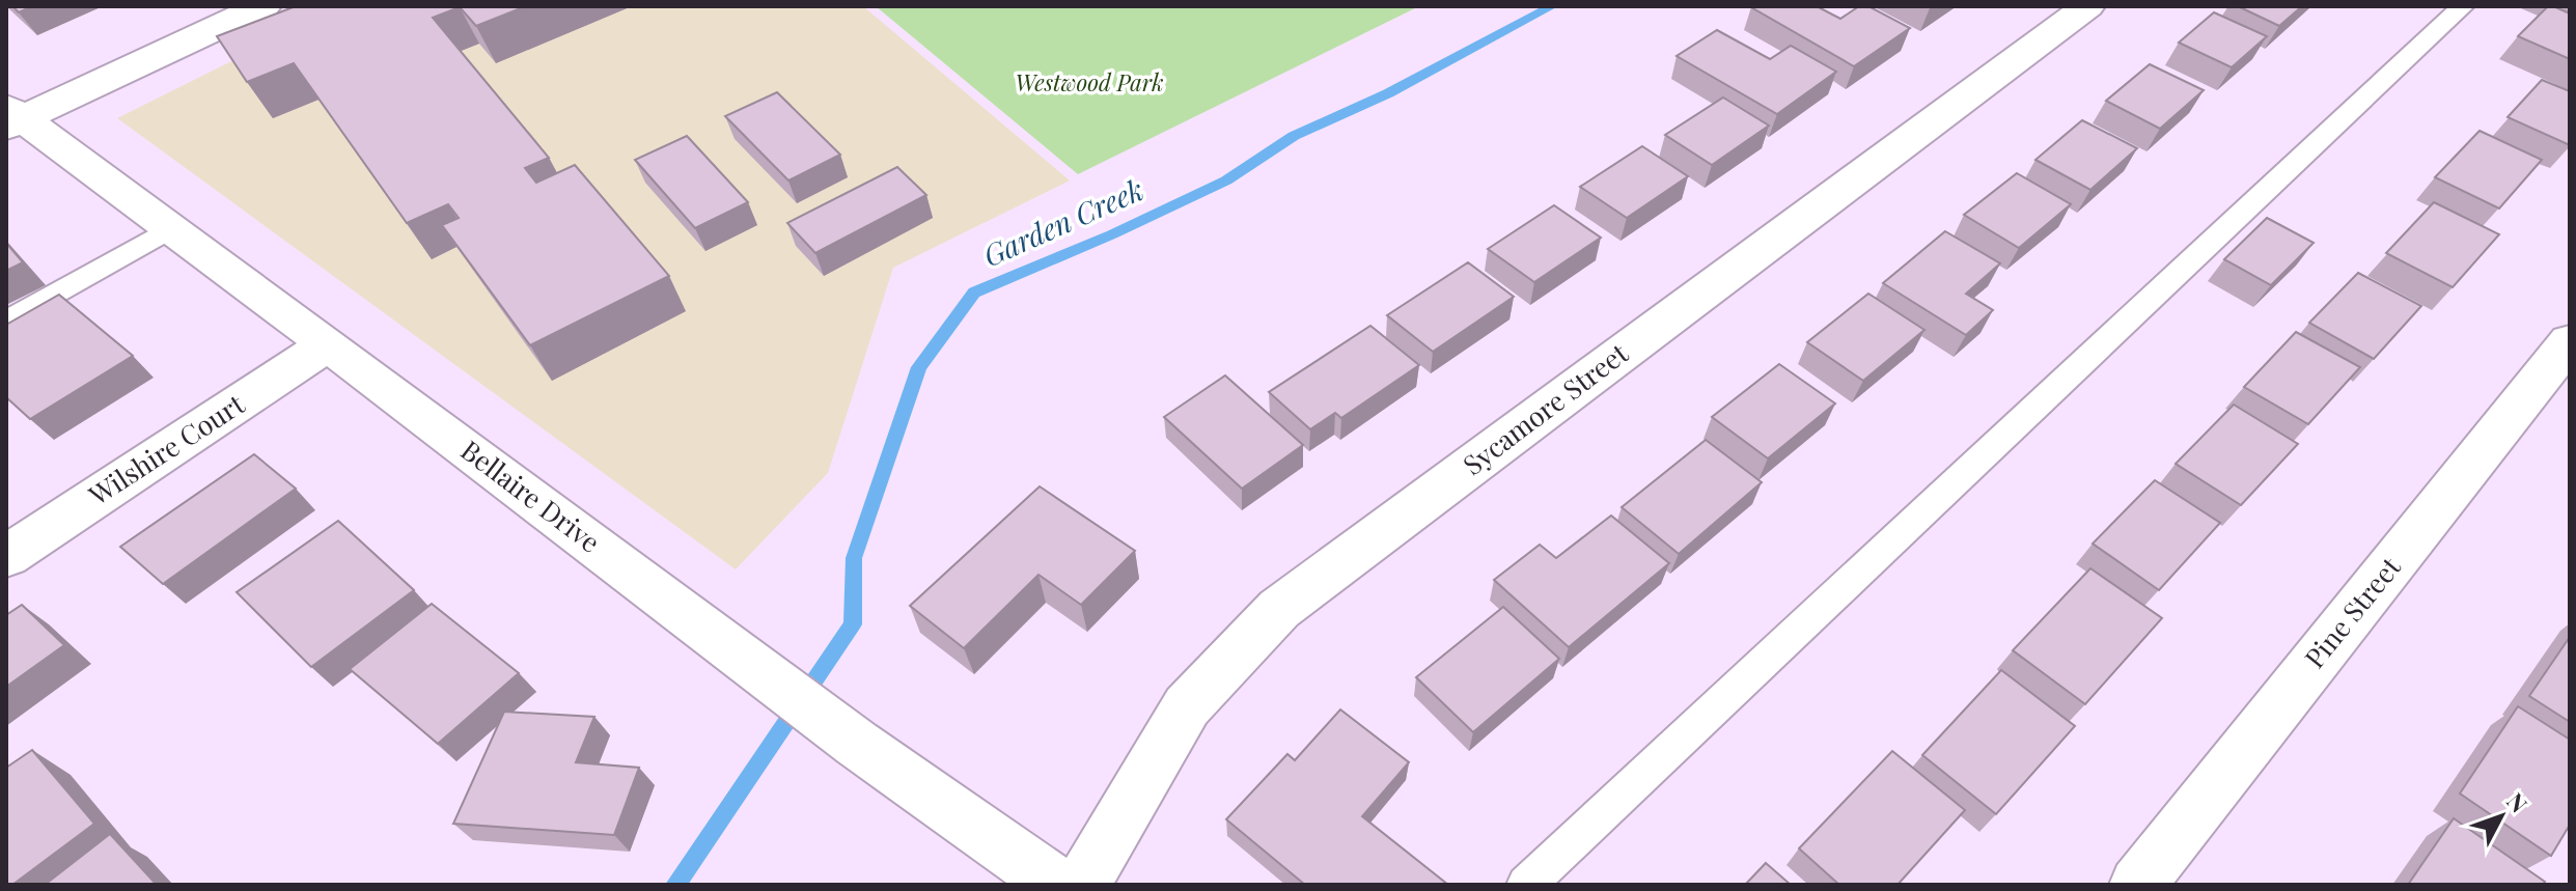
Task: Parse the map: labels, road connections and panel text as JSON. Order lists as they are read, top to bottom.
{
  "streets": {
    "street": [
      "Sycamore Street",
      "Wilshire Court",
      "Bellaire Drive",
      "Pine Street"
    ]
  },
  "crossings": [
    ["Wilshire Court", "Bellaire Drive"]
  ],
  "water": ["Garden Creek"],
  "parks": ["Westwood Park"],
  "north": "top right"
}
